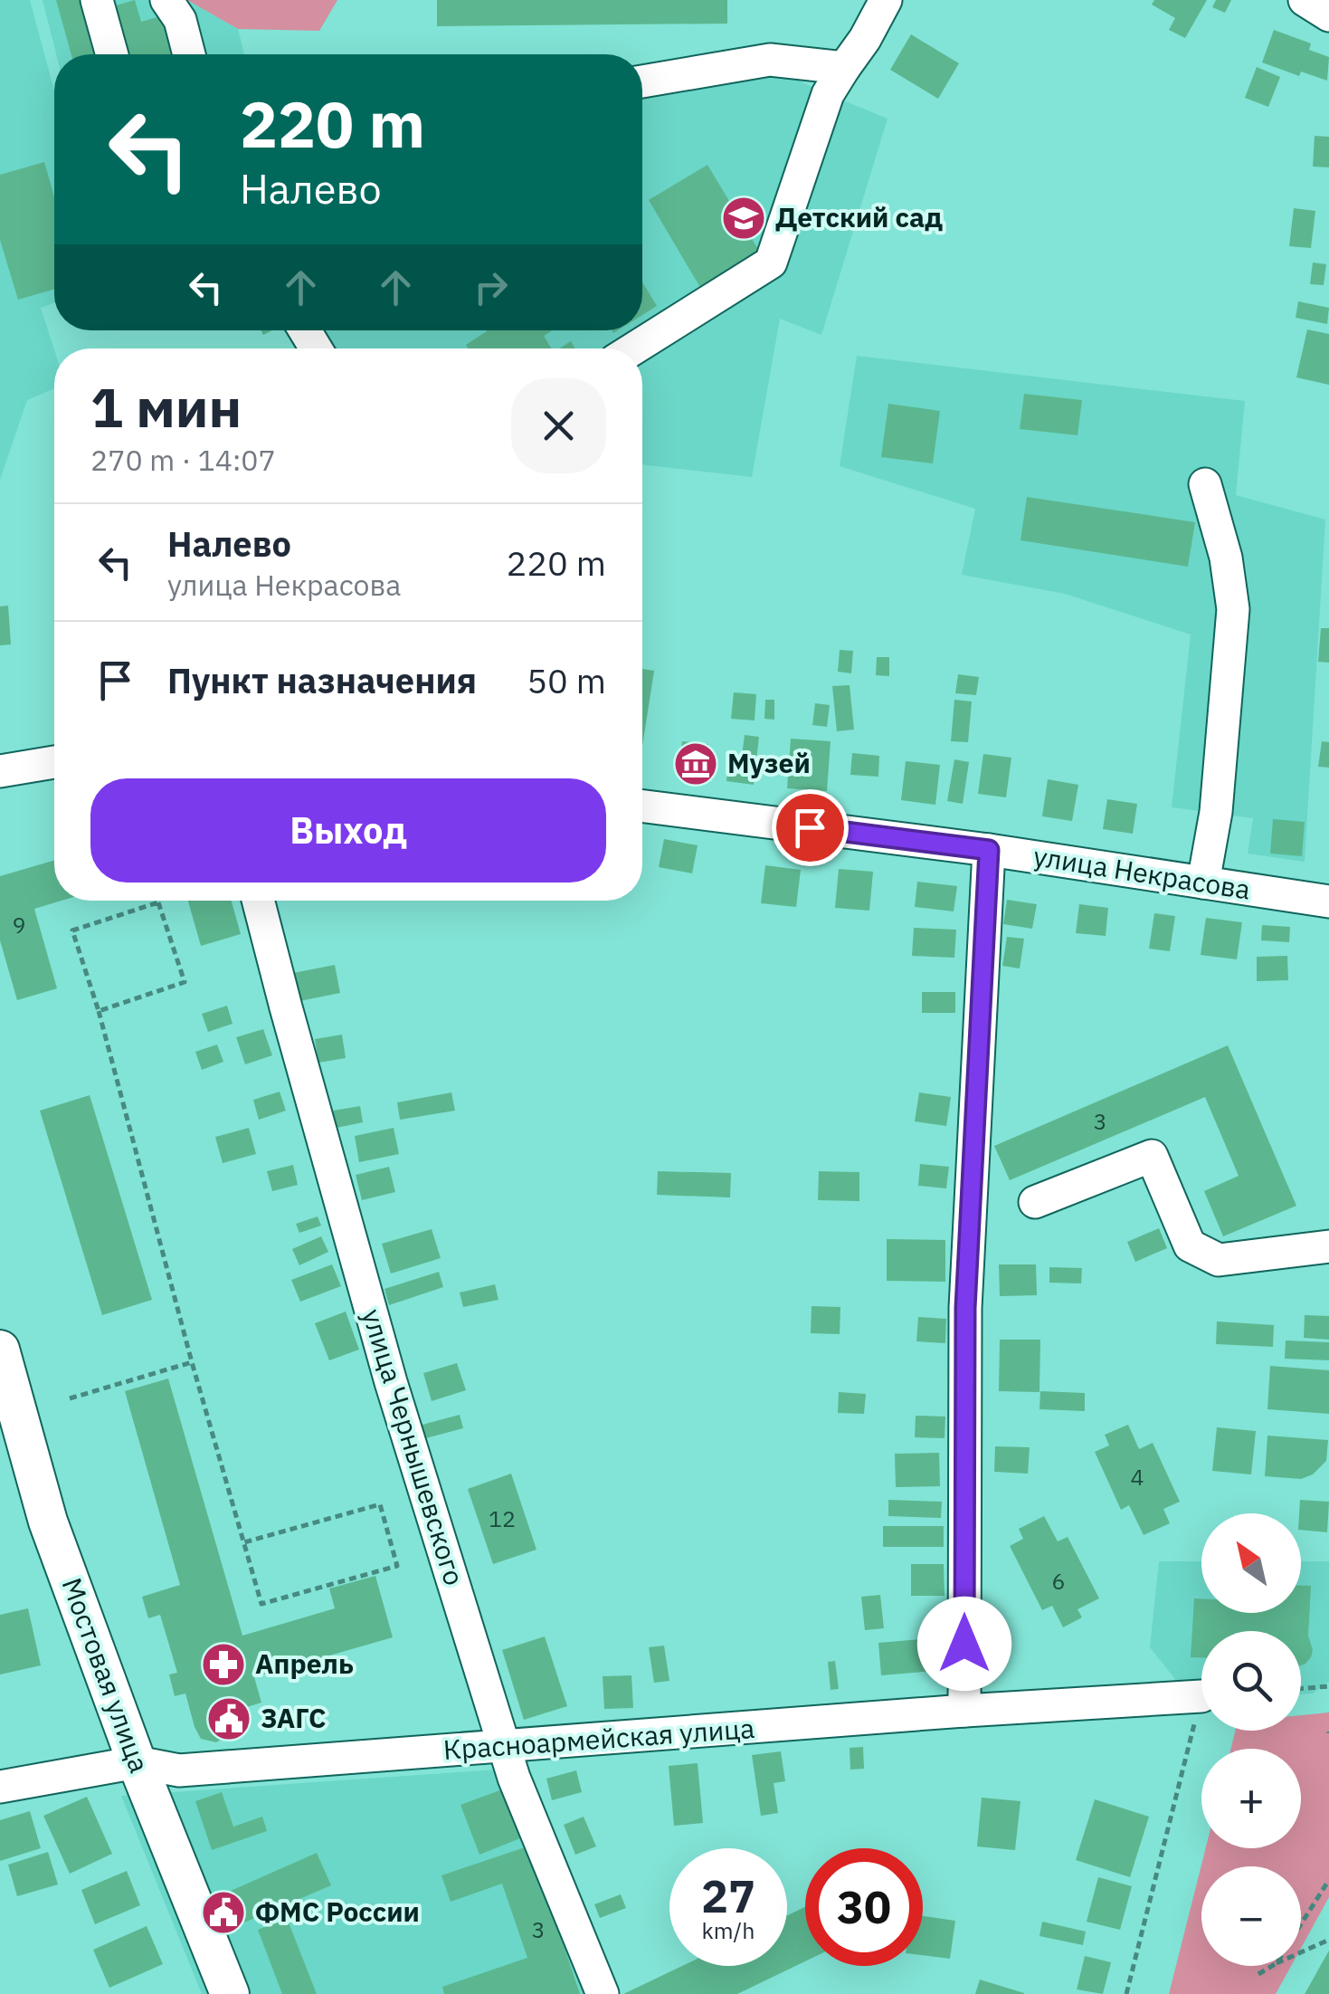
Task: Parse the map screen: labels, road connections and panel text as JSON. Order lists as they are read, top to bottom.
{
  "streets": {
    "main road": ["Мостовая улица"],
    "street": ["улица Некрасова", "улица Чернышевского", "Красноармейская улица"]
  },
  "crossings": [
    ["улица Чернышевского", "Красноармейская улица"],
    ["Мостовая улица", "Красноармейская улица"]
  ],
  "places": {
    "school or university": ["Детский сад"],
    "museum": ["Музей"],
    "pharmacy": ["Апрель"],
    "public building": ["ЗАГС", "ФМС России"]
  },
  "house_numbers": [
    "9",
    "3",
    "4",
    "12",
    "6",
    "3"
  ],
  "north": "top left",
  "page": {
    "turn": ["220 m", "Налево"],
    "heading": ["1 мин", "270 m · 14:07"],
    "list": [
      {
        "name": "Налево",
        "note": "улица Некрасова",
        "value": "220 m"
      },
      {
        "name": "Пункт назначения",
        "value": "50 m"
      }
    ],
    "buttons": "Выход",
    "map_buttons": ["+", "−"],
    "speed": "27 km/h",
    "limit": "30"
  }
}
